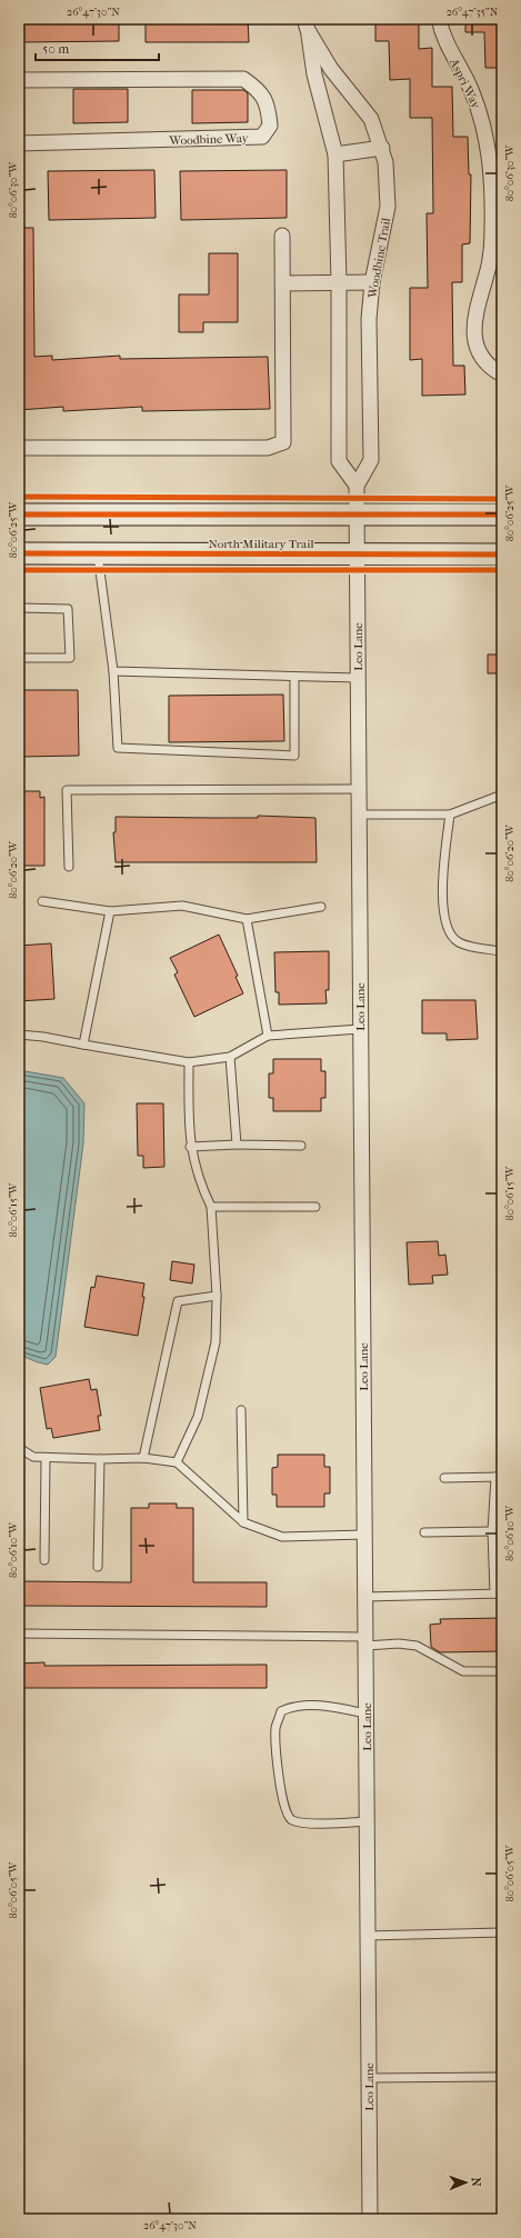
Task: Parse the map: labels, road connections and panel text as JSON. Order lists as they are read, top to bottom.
{
  "streets": {
    "main road": ["North Military Trail"],
    "street": [
      "Aspri Way",
      "Woodbine Way",
      "Woodbine Trail",
      "Leo Lane"
    ]
  },
  "crossings": [
    ["Woodbine Trail", "Leo Lane"],
    ["North Military Trail", "Leo Lane"]
  ],
  "scale_bar": "50 m",
  "north": "right",
  "coordinates": [
    "26°47'30\"N",
    "26°47'35\"N",
    "80°06'30\"W",
    "80°06'25\"W",
    "80°06'20\"W",
    "80°06'15\"W",
    "80°06'10\"W",
    "80°06'05\"W"
  ]
}
